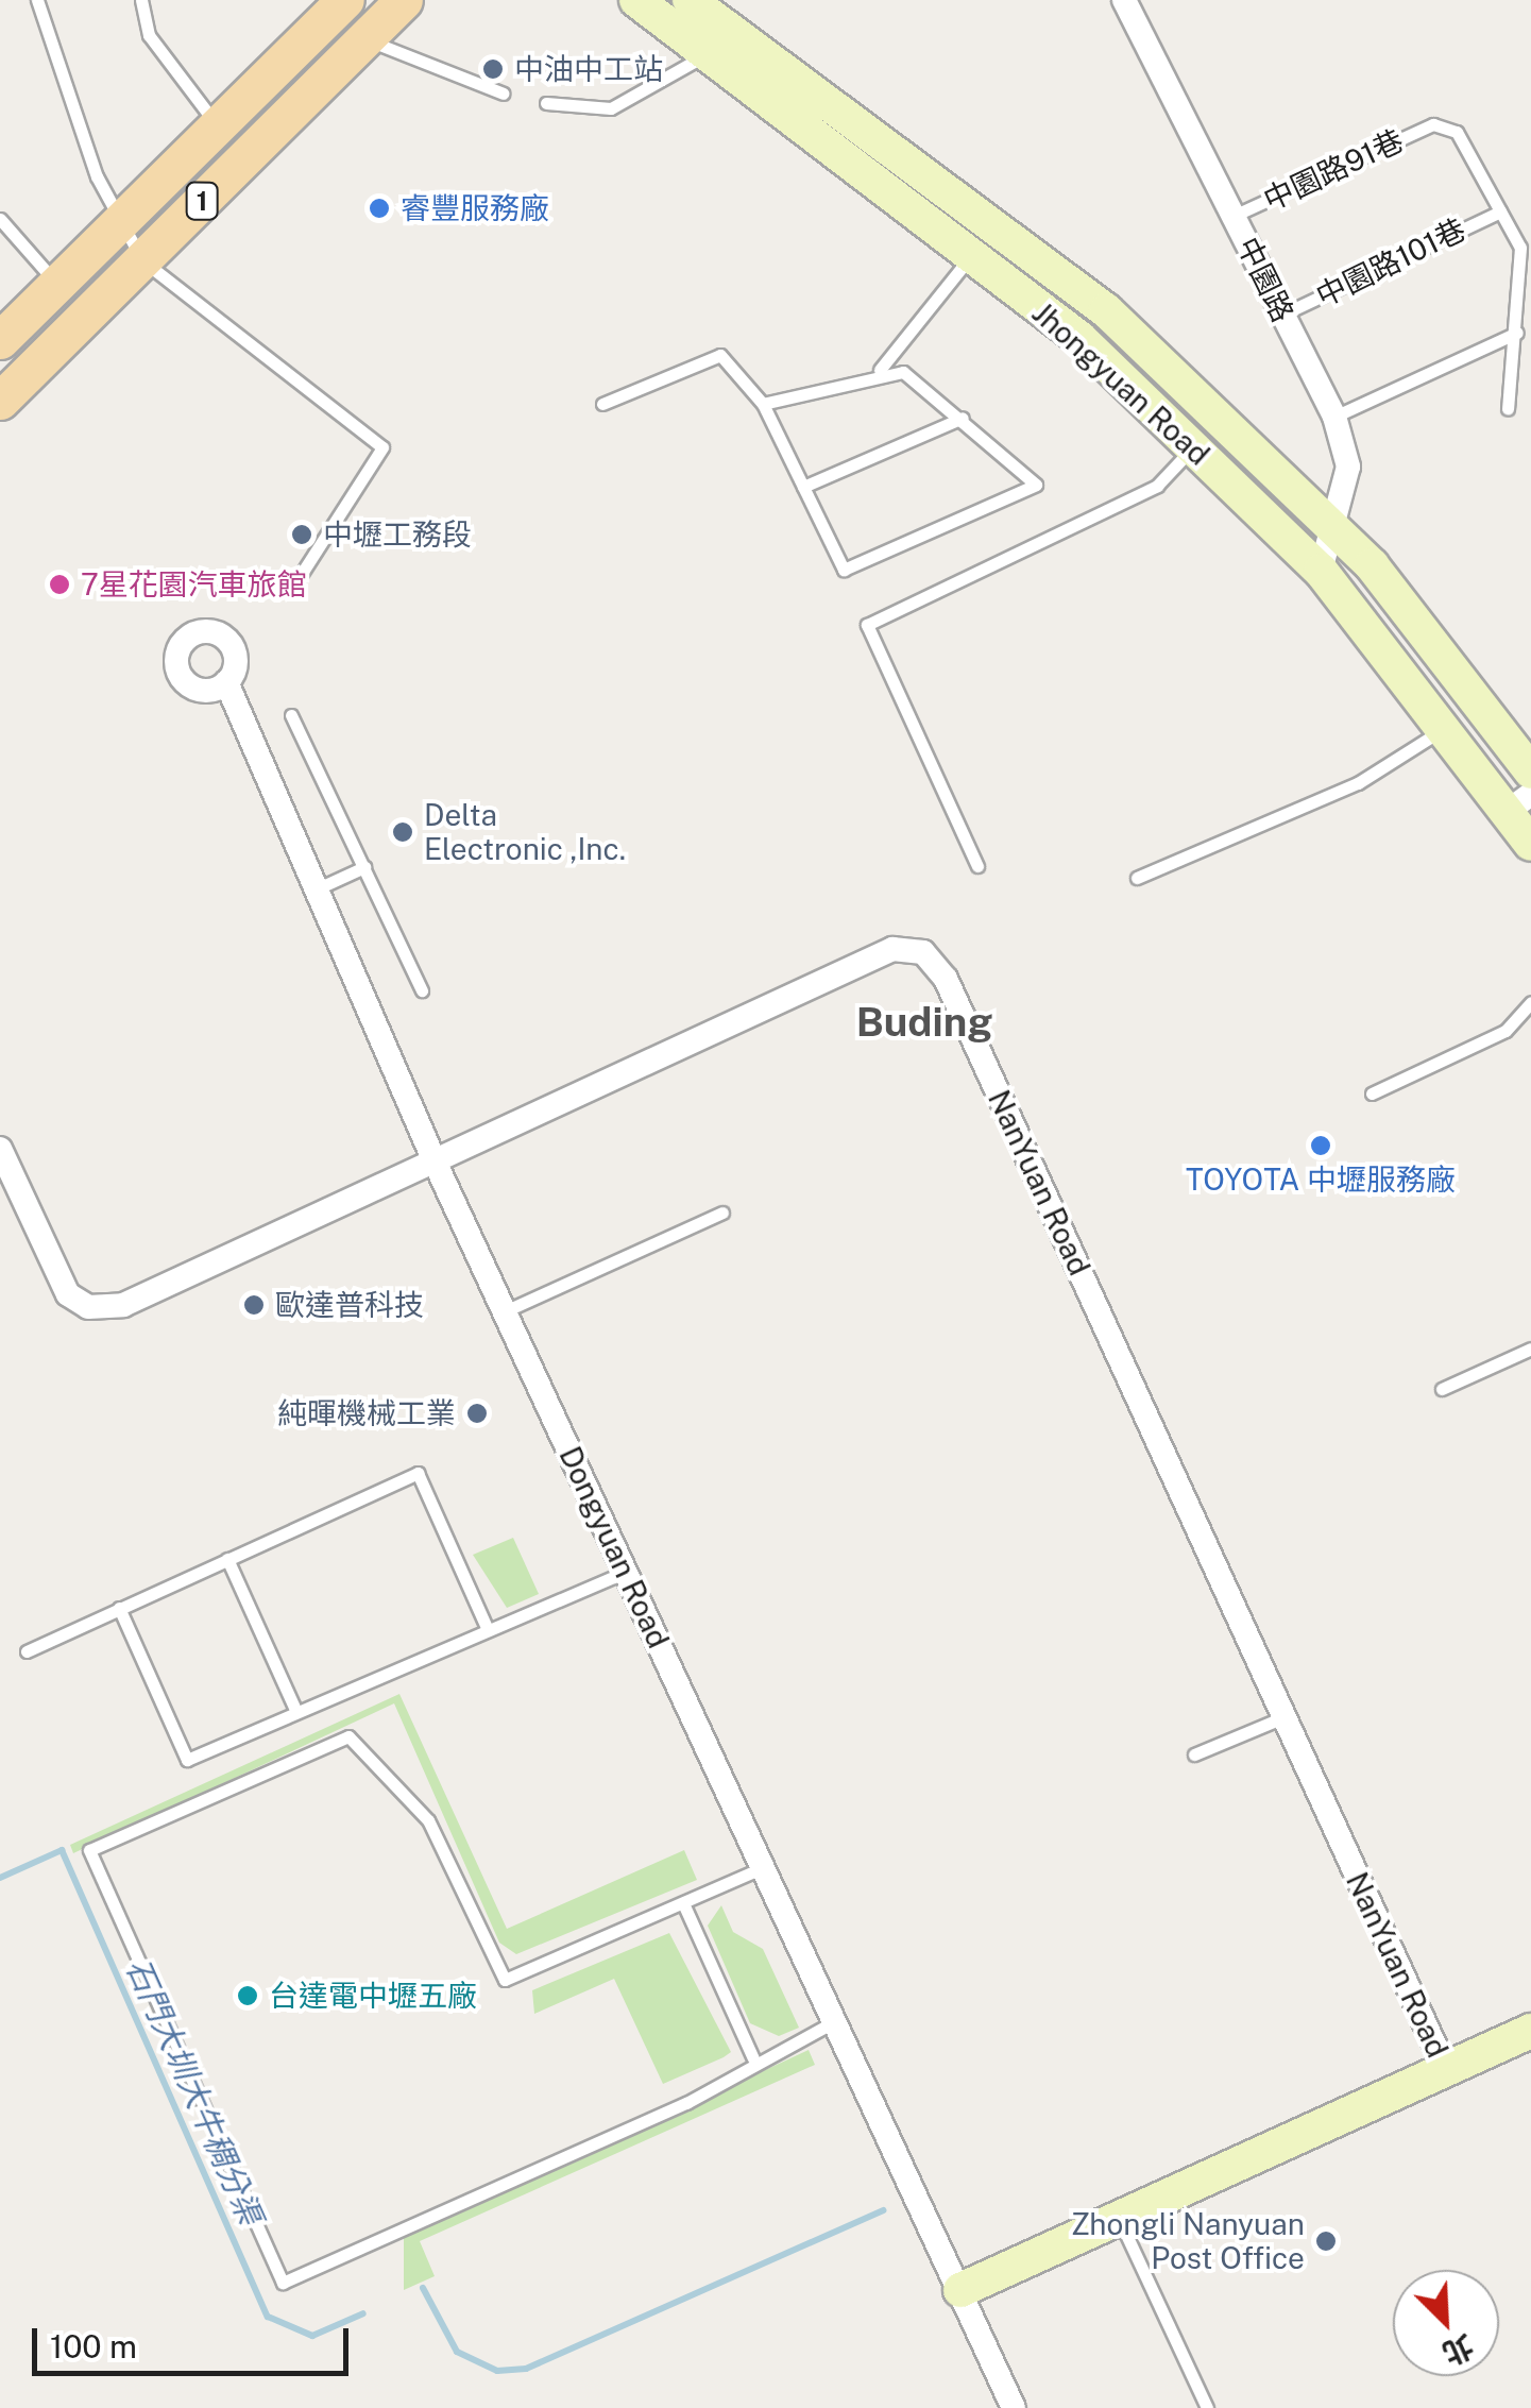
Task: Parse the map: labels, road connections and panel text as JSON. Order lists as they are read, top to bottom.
{
  "streets": {
    "main road": ["1", "Jhongyuan Road"],
    "street": ["中園路", "NanYuan Road", "Dongyuan Road"],
    "lane": ["中園路91巷", "中園路101巷"]
  },
  "crossings": [
    ["中園路91巷", "中園路101巷"],
    ["中園路91巷", "中園路"],
    ["中園路101巷", "中園路"],
    ["中園路", "Jhongyuan Road"],
    ["NanYuan Road", "Dongyuan Road"]
  ],
  "districts": ["Buding"],
  "water": ["石門大圳大牛稠分渠"],
  "places": [
    "中油中工站",
    "睿豐服務廠",
    "中壢工務段",
    "7星花園汽車旅館",
    "Delta Electronic ,Inc.",
    "TOYOTA 中壢服務廠",
    "歐達普科技",
    "純暉機械工業",
    "台達電中壢五廠",
    "Zhongli Nanyuan Post Office"
  ],
  "scale_bar": "100 m",
  "north": "bottom right"
}
